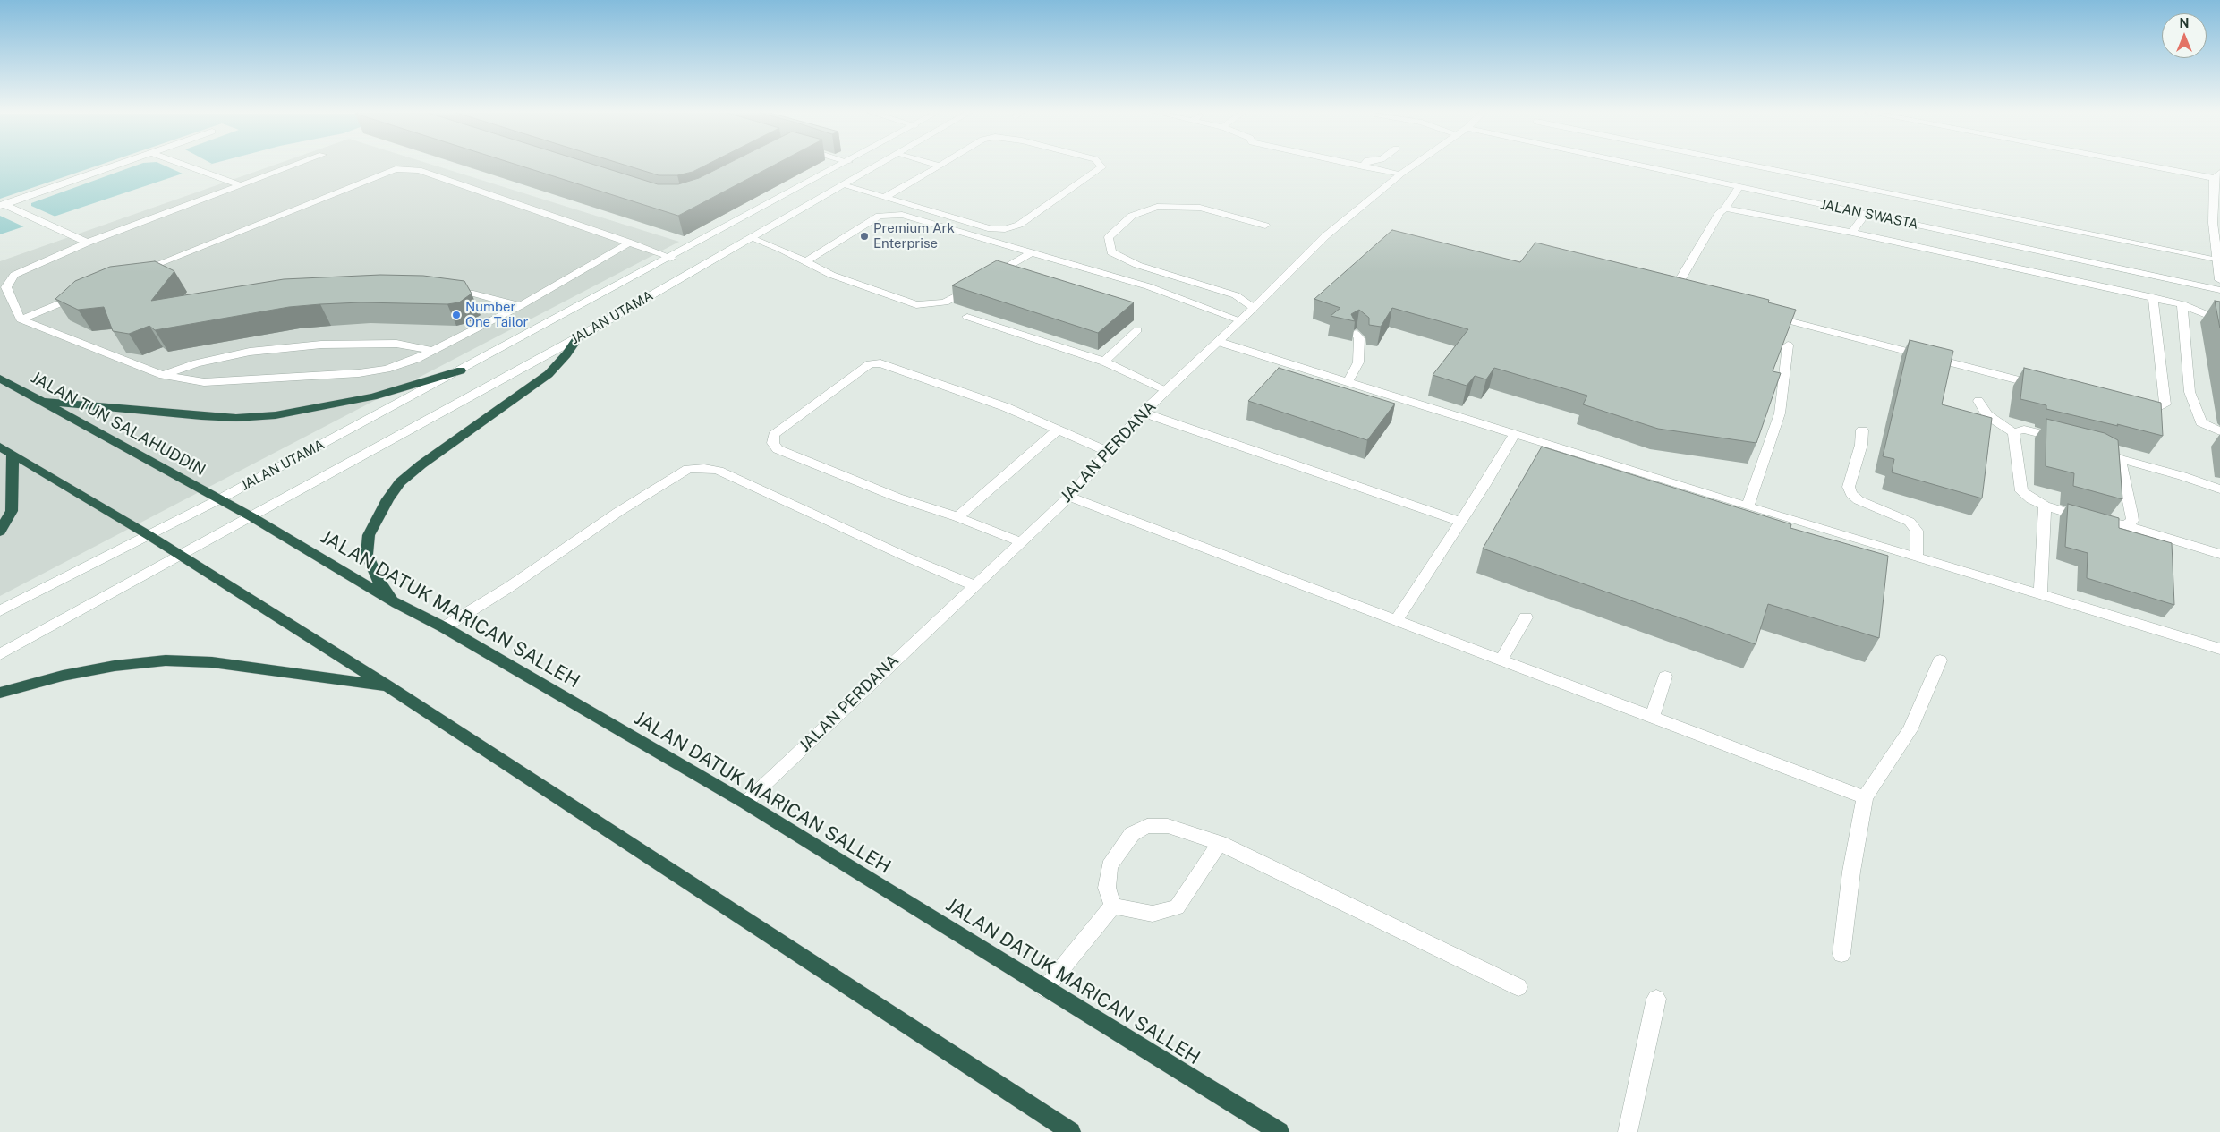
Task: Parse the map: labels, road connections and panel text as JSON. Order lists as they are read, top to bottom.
{
  "streets": {
    "highway": ["JALAN TUN SALAHUDDIN", "JALAN DATUK MARICAN SALLEH"],
    "street": ["JALAN SWASTA", "JALAN UTAMA", "JALAN PERDANA"]
  },
  "crossings": [
    ["JALAN UTAMA", "JALAN TUN SALAHUDDIN"],
    ["JALAN UTAMA", "JALAN DATUK MARICAN SALLEH"],
    ["JALAN TUN SALAHUDDIN", "JALAN DATUK MARICAN SALLEH"],
    ["JALAN PERDANA", "JALAN DATUK MARICAN SALLEH"]
  ],
  "places": ["Premium Ark Enterprise", "Number One Tailor"],
  "north": "top"
}
